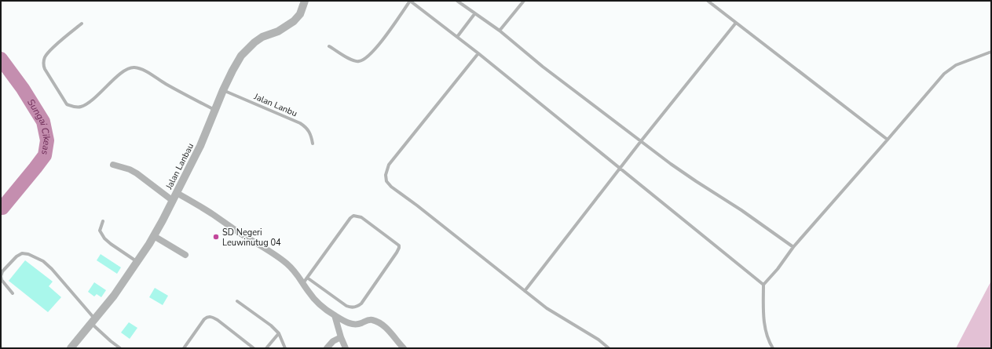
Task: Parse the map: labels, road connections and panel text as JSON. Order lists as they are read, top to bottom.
{
  "streets": {
    "street": ["Jalan Lanbau"],
    "lane": ["Jalan Lanbu"]
  },
  "crossings": [
    ["Jalan Lanbu", "Jalan Lanbau"]
  ],
  "water": ["Sungai Cikeas"],
  "places": ["SD Negeri Leuwinutug 04"]
}
